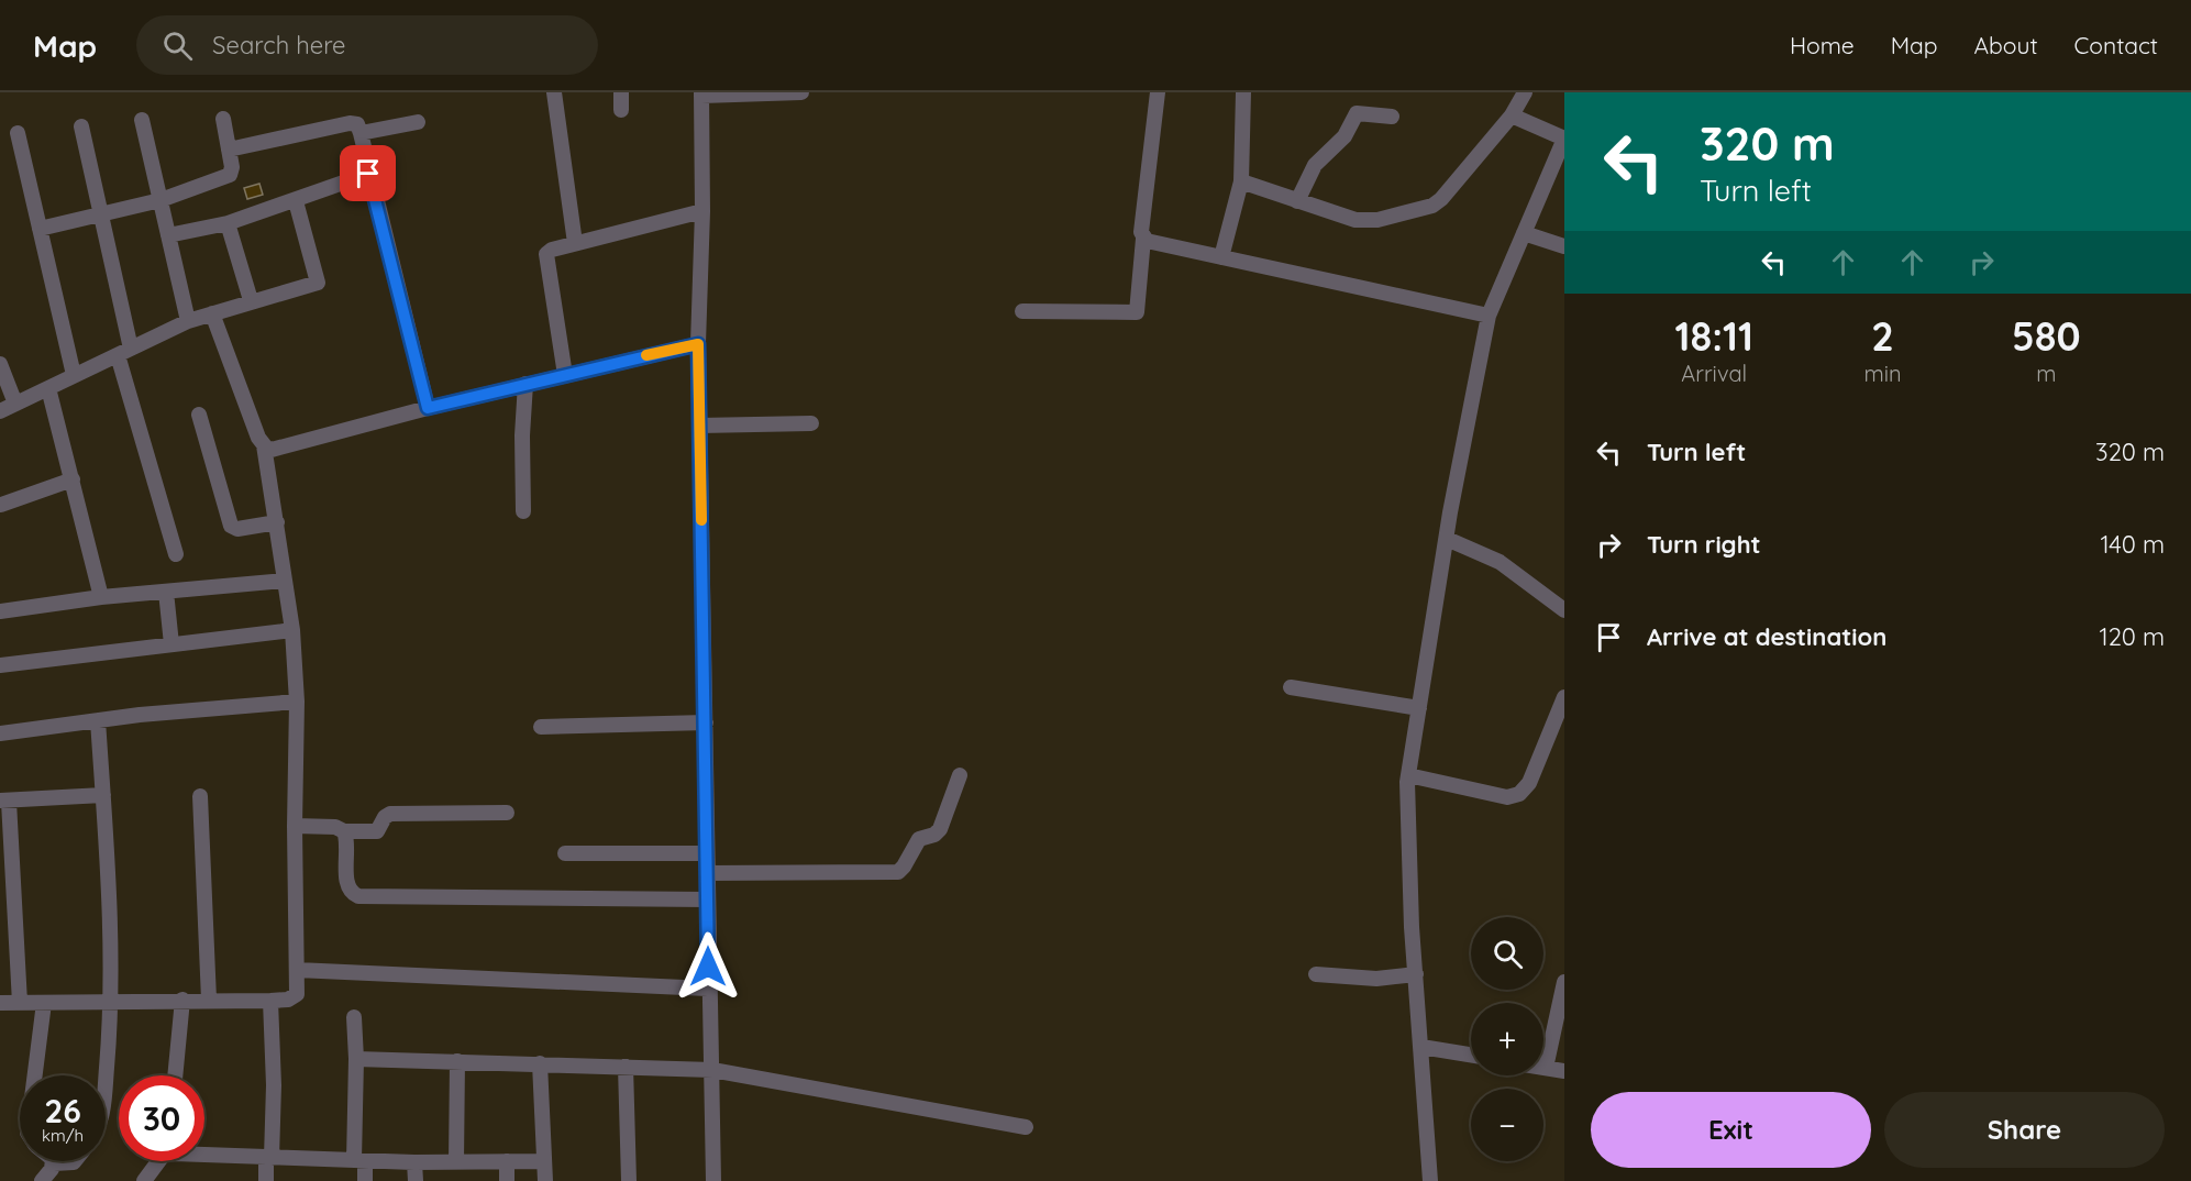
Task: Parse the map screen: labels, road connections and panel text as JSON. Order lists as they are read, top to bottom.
{
  "page": {
    "header": "Map",
    "search": "Search here",
    "nav": [
      "Home",
      "Map",
      "About",
      "Contact"
    ],
    "turn": ["320 m", "Turn left"],
    "eta": [
      "18:11",
      "Arrival",
      "2",
      "min",
      "580",
      "m"
    ],
    "list": [
      {
        "name": "Turn left",
        "value": "320 m"
      },
      {
        "name": "Turn right",
        "value": "140 m"
      },
      {
        "name": "Arrive at destination",
        "value": "120 m"
      }
    ],
    "map_buttons": ["+", "−"],
    "speed": "26 km/h",
    "limit": "30",
    "buttons": ["Exit", "Share"]
  }
}
